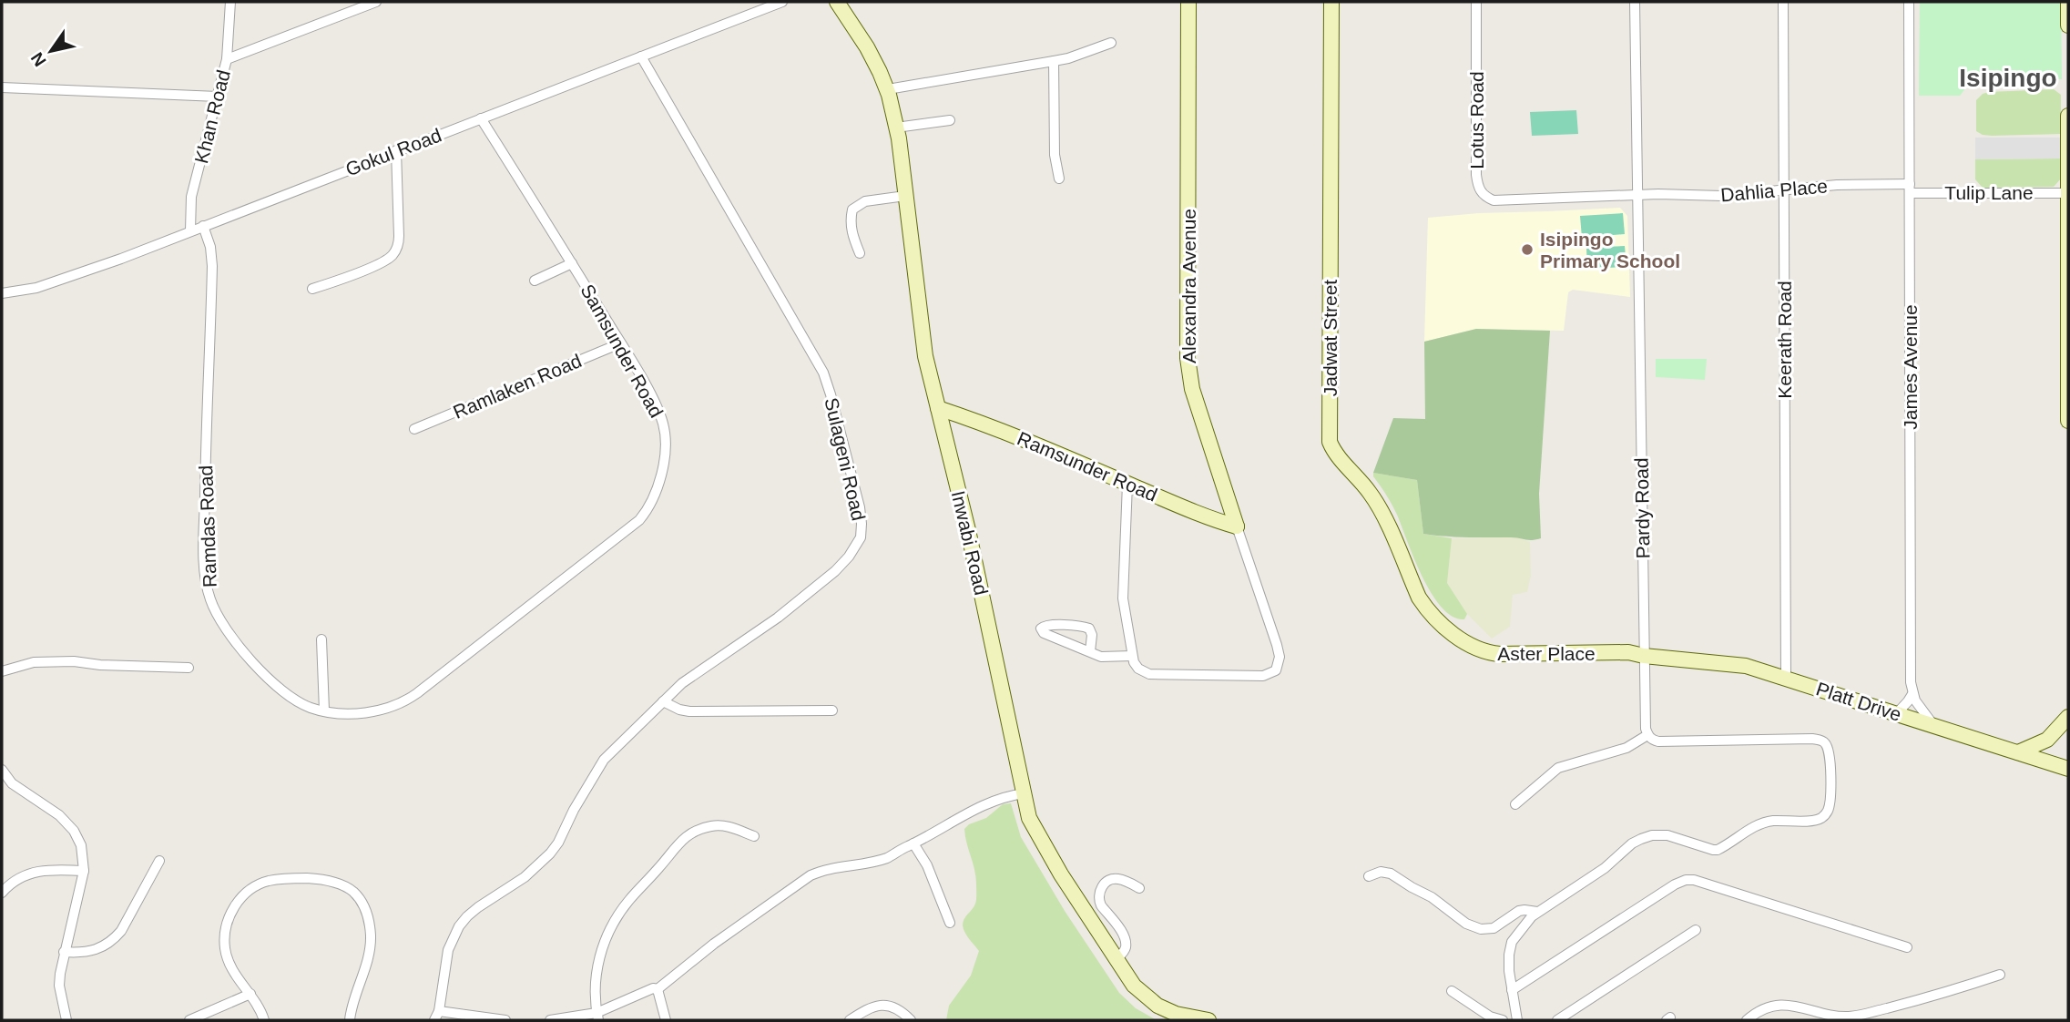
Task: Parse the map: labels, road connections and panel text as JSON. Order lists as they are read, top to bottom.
{
  "streets": {
    "street": [
      "Khan Road",
      "Lotus Road",
      "Gokul Road",
      "Dahlia Place",
      "Tulip Lane",
      "Alexandra Avenue",
      "Jadwat Street",
      "Keerath Road",
      "Samsunder Road",
      "James Avenue",
      "Ramlaken Road",
      "Sulageni Road",
      "Ramsunder Road",
      "Pardy Road",
      "Ramdas Road",
      "Inwabi Road",
      "Aster Place",
      "Platt Drive"
    ]
  },
  "crossings": [
    ["Khan Road", "Gokul Road"],
    ["Lotus Road", "Dahlia Place"],
    ["Lotus Road", "Pardy Road"],
    ["Gokul Road", "Samsunder Road"],
    ["Gokul Road", "Sulageni Road"],
    ["Gokul Road", "Ramdas Road"],
    ["Dahlia Place", "Tulip Lane"],
    ["Dahlia Place", "Keerath Road"],
    ["Dahlia Place", "James Avenue"],
    ["Dahlia Place", "Pardy Road"],
    ["Tulip Lane", "James Avenue"],
    ["Alexandra Avenue", "Ramsunder Road"],
    ["Jadwat Street", "Aster Place"],
    ["Keerath Road", "Platt Drive"],
    ["Samsunder Road", "Ramlaken Road"],
    ["Samsunder Road", "Ramdas Road"],
    ["Ramsunder Road", "Inwabi Road"],
    ["Pardy Road", "Aster Place"],
    ["Pardy Road", "Platt Drive"],
    ["Aster Place", "Platt Drive"]
  ],
  "districts": ["Isipingo"],
  "places": ["Isipingo Primary School"],
  "north": "bottom left"
}
